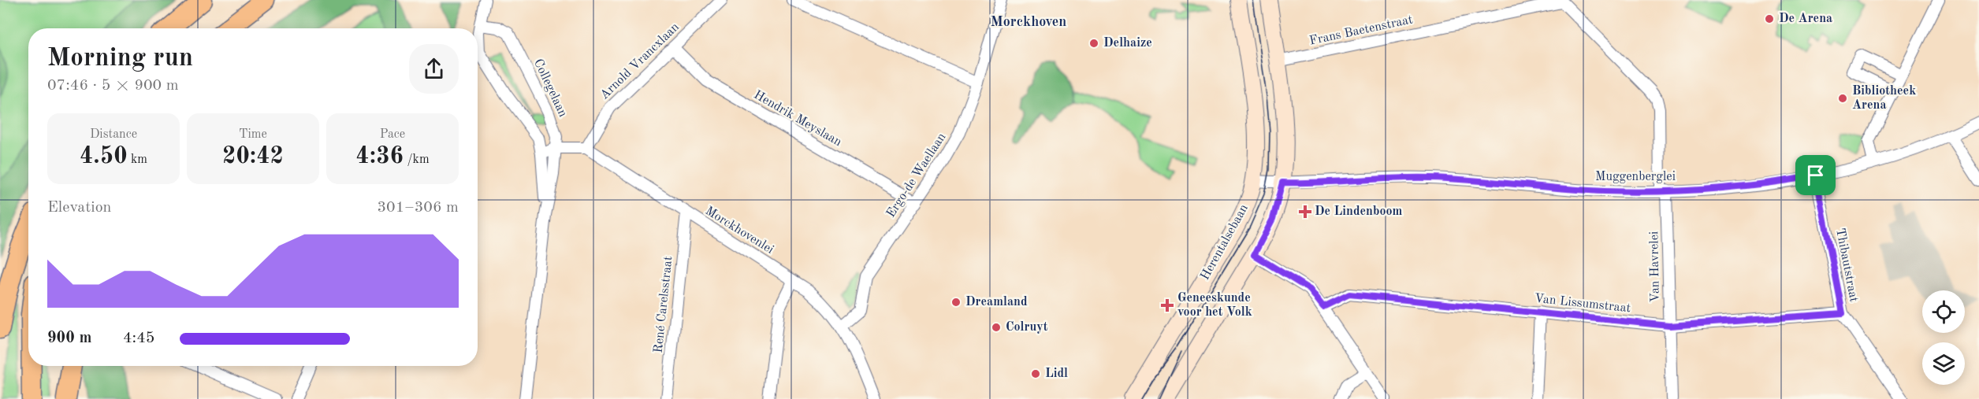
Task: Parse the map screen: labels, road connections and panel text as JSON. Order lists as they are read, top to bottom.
{
  "streets": {
    "main road": ["Herentalsebaan"],
    "street": [
      "Frans Baetenstraat",
      "Arnold Vrancxlaan",
      "Collegelaan",
      "Hendrik Meyslaan",
      "Ergo-de Waellaan",
      "Muggenberglei",
      "Morckhovenlei",
      "Thibautstraat",
      "Van Havrelei",
      "Van Lissumstraat",
      "René Carelsstraat"
    ]
  },
  "crossings": [
    ["Frans Baetenstraat", "Van Havrelei"],
    ["Arnold Vrancxlaan", "Hendrik Meyslaan"],
    ["Arnold Vrancxlaan", "Morckhovenlei"],
    ["Hendrik Meyslaan", "Ergo-de Waellaan"],
    ["Ergo-de Waellaan", "Morckhovenlei"],
    ["Muggenberglei", "Thibautstraat"],
    ["Muggenberglei", "Van Havrelei"],
    ["Morckhovenlei", "René Carelsstraat"],
    ["Thibautstraat", "Van Lissumstraat"],
    ["Van Havrelei", "Van Lissumstraat"]
  ],
  "districts": ["Morckhoven"],
  "places": {
    "other": [
      "De Arena",
      "Delhaize",
      "Bibliotheek Arena",
      "Dreamland",
      "Colruyt",
      "Lidl"
    ],
    "health": ["De Lindenboom", "Geneeskunde voor het Volk"]
  },
  "page": {
    "heading": ["Morning run", "07:46 · 5 × 900 m"],
    "stats": [
      ["Distance", "4.50 km"],
      ["Time", "20:42"],
      ["Pace", "4:36 /km"]
    ],
    "chart": ["Elevation", "301–306 m"],
    "list": [
      {
        "name": "900 m",
        "note": "4:45"
      }
    ]
  }
}
